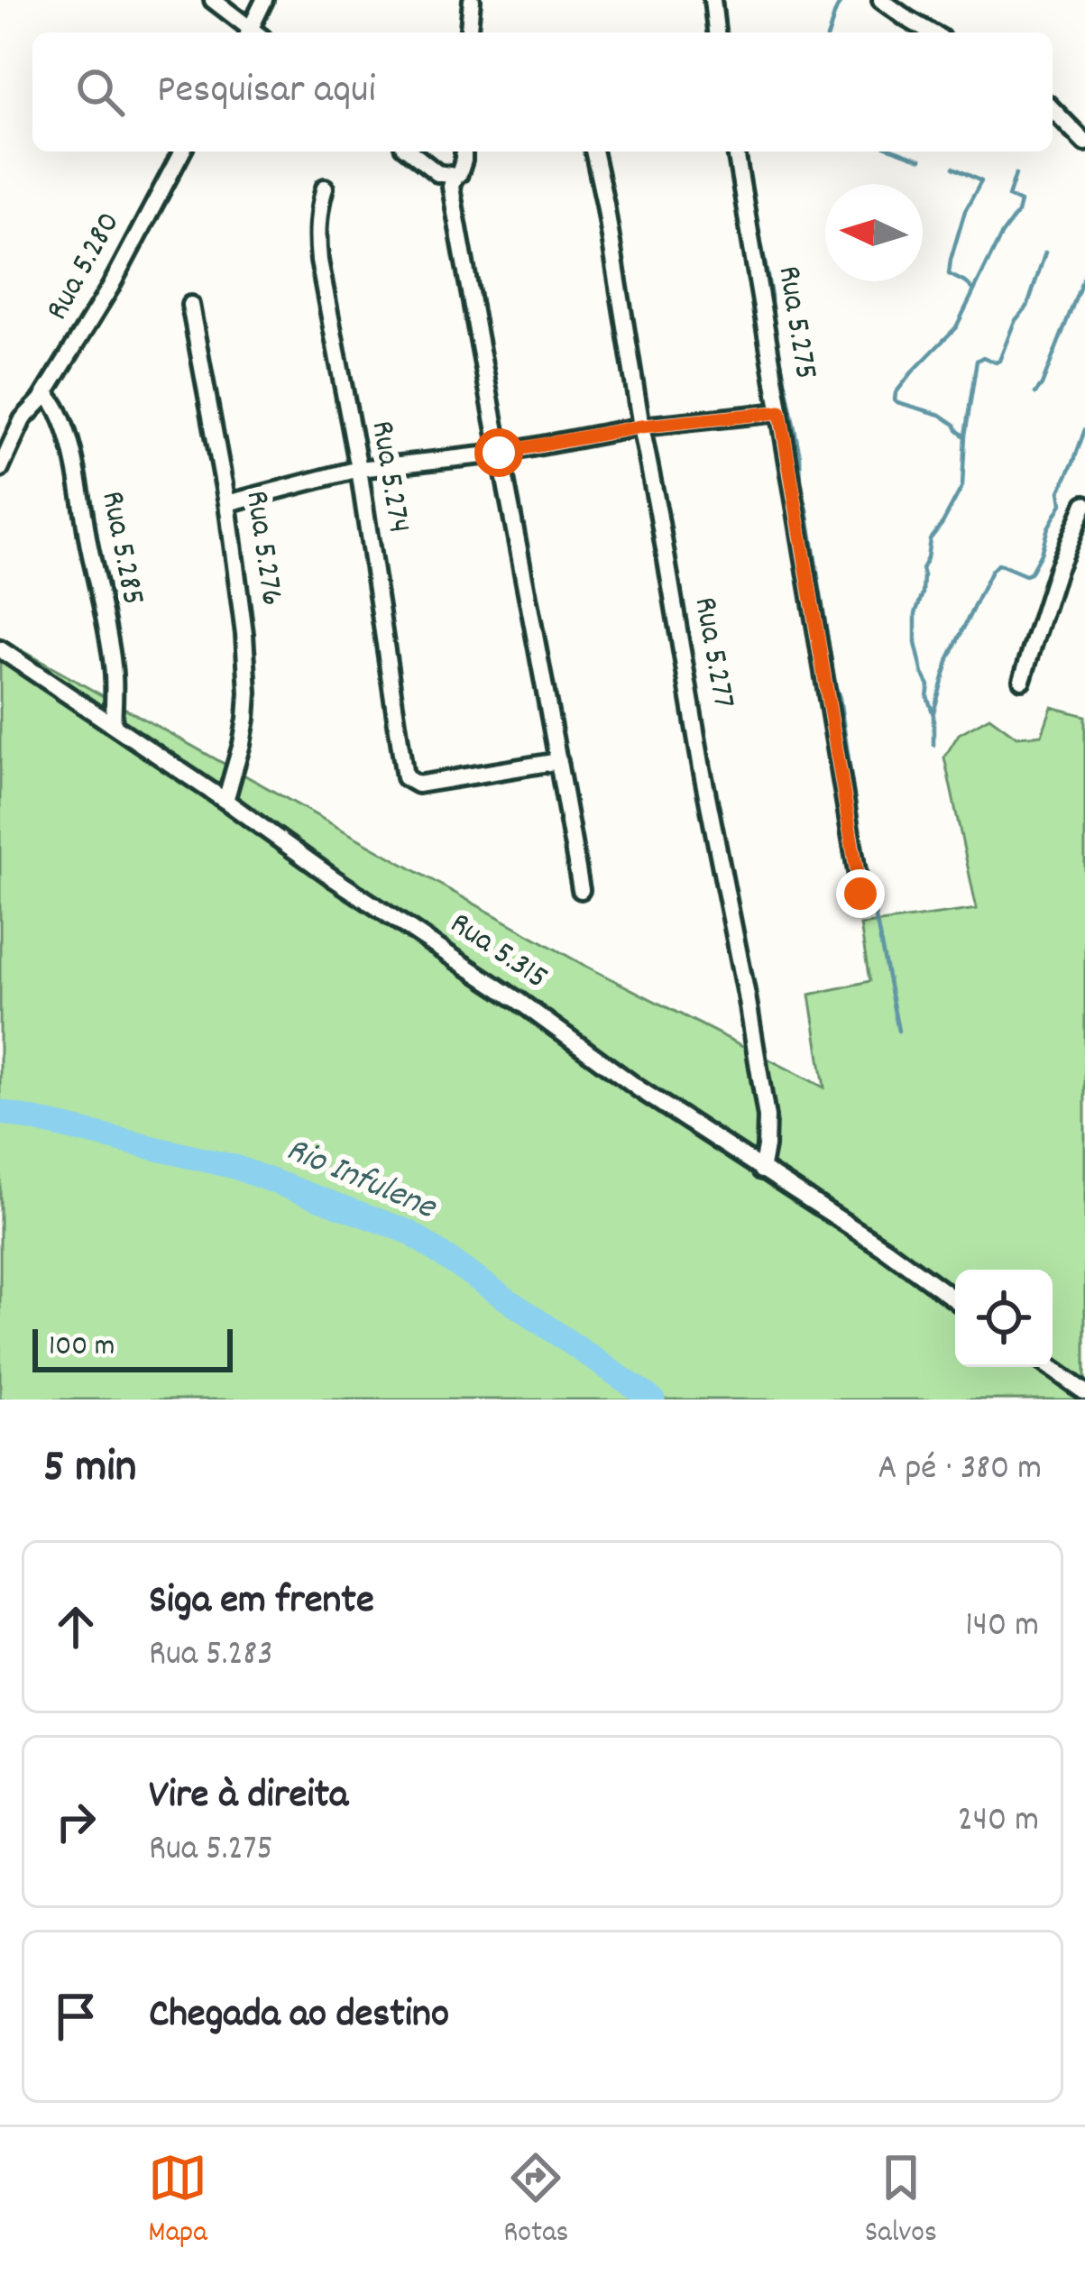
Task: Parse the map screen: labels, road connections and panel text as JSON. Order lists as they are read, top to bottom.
{
  "streets": {
    "street": [
      "Rua 5.280",
      "Rua 5.275",
      "Rua 5.274",
      "Rua 5.285",
      "Rua 5.276",
      "Rua 5.277",
      "Rua 5.315"
    ]
  },
  "crossings": [
    ["Rua 5.280", "Rua 5.285"],
    ["Rua 5.285", "Rua 5.315"],
    ["Rua 5.276", "Rua 5.315"],
    ["Rua 5.277", "Rua 5.315"]
  ],
  "water": ["Rio Infulene"],
  "scale_bar": "100 m",
  "north": "left",
  "page": {
    "search": "Pesquisar aqui",
    "scale": "100 m",
    "heading": ["5 min", "A pé · 380 m"],
    "list": [
      ["Siga em frente", "Rua 5.283", "140 m"],
      ["Vire à direita", "Rua 5.275", "240 m"],
      "Chegada ao destino"
    ],
    "nav": ["Mapa", "Rotas", "Salvos"]
  }
}
